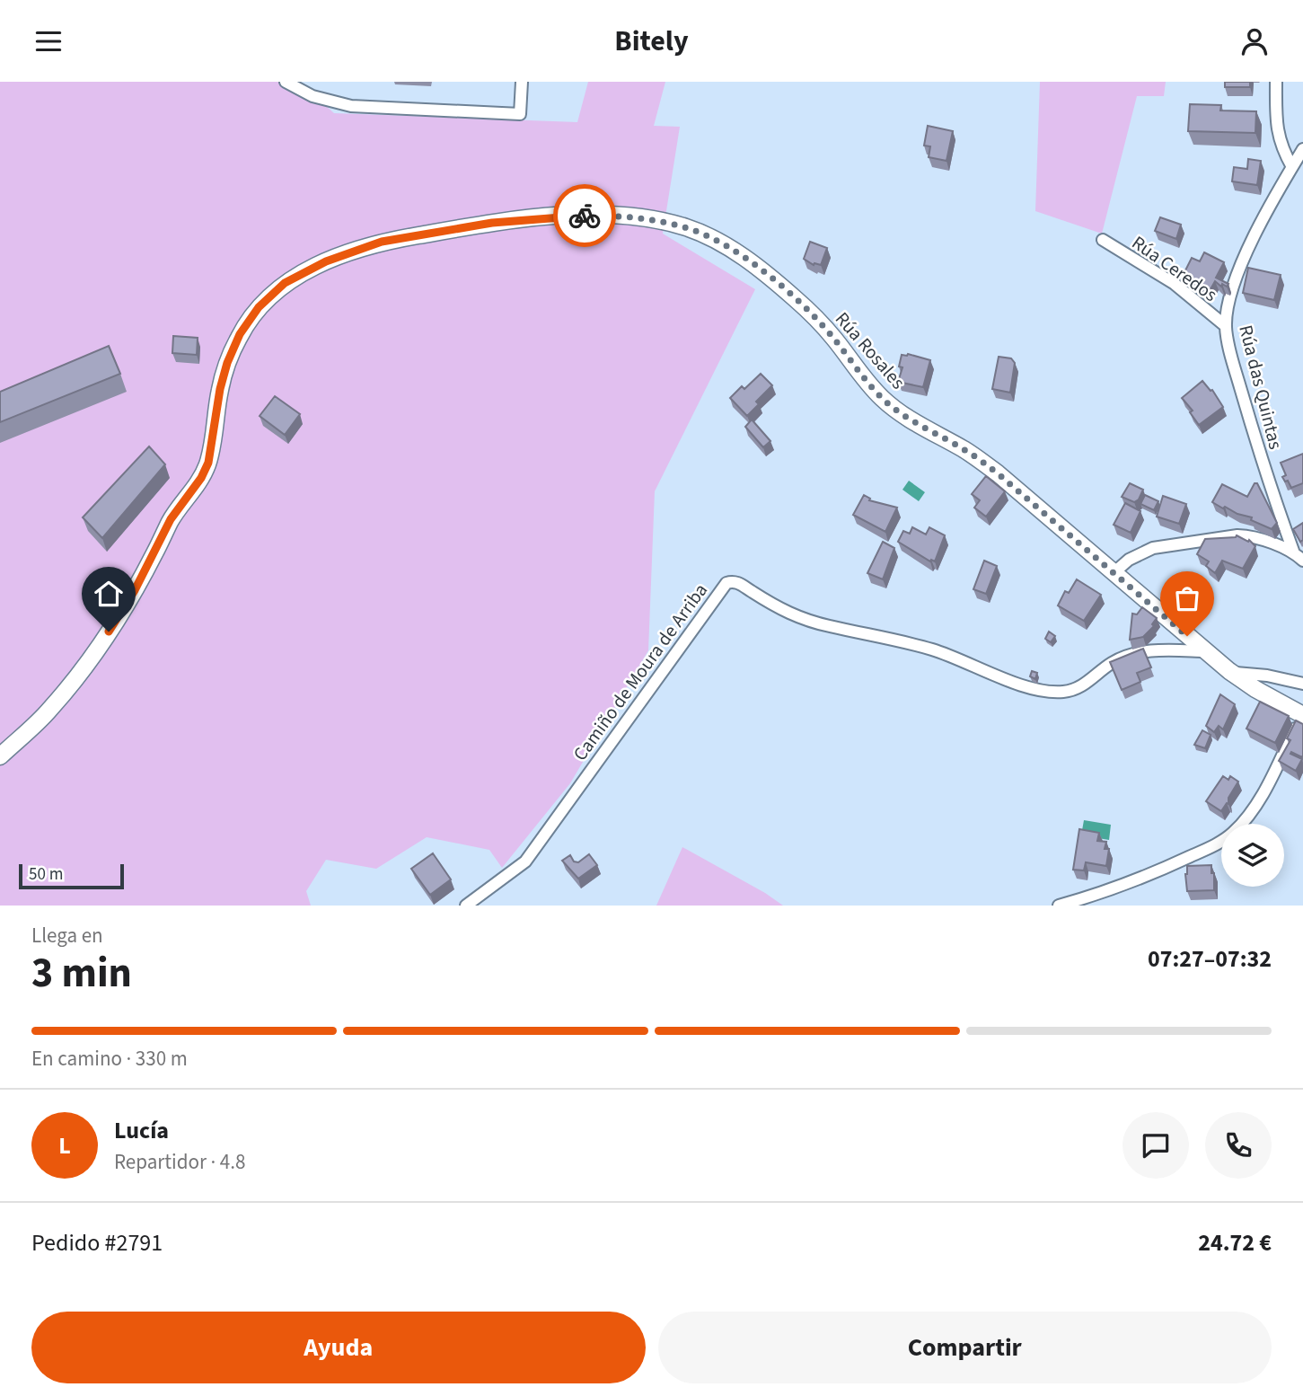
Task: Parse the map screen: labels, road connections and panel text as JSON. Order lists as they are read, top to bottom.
{
  "streets": {
    "street": [
      "Rúa Ceredos",
      "Rúa Rosales",
      "Rúa das Quintas",
      "Camiño de Moura de Arriba"
    ]
  },
  "crossings": [
    ["Rúa Ceredos", "Rúa das Quintas"],
    ["Rúa Rosales", "Camiño de Moura de Arriba"]
  ],
  "scale_bar": "50 m",
  "page": {
    "header": "Bitely",
    "scale": "50 m",
    "heading": ["3 min", "Llega en", "07:27–07:32"],
    "panel": [
      "Lucía",
      "Repartidor · 4.8",
      "Pedido #2791",
      "24.72 €"
    ],
    "bar": "En camino · 330 m",
    "round": "L",
    "buttons": ["Ayuda", "Compartir"]
  }
}
